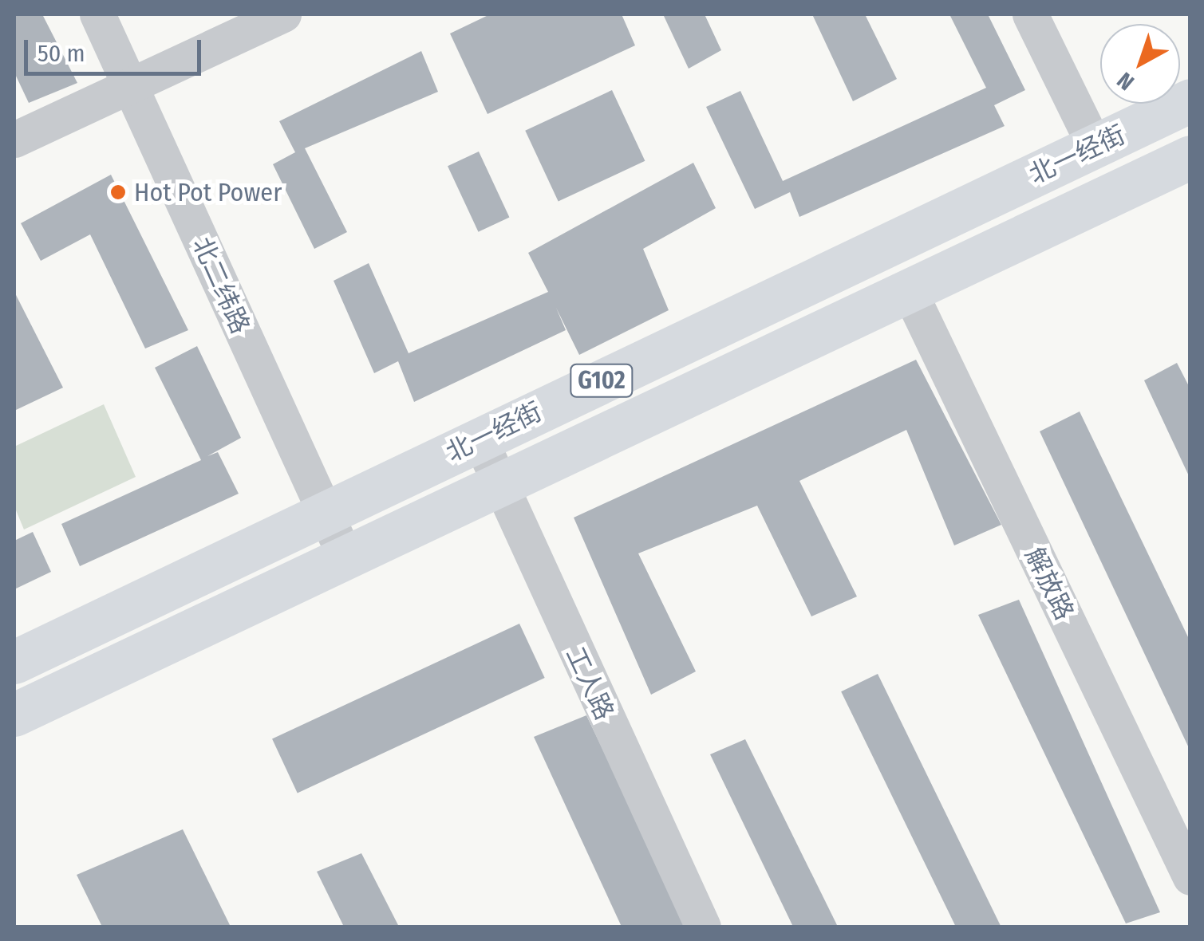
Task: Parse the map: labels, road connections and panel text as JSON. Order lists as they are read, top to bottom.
{
  "streets": {
    "highway": ["北一经街", "G102"],
    "street": ["北二纬路", "解放路", "工人路"]
  },
  "crossings": [
    ["北一经街", "北二纬路"],
    ["北一经街", "解放路"],
    ["北一经街", "工人路"]
  ],
  "places": ["Hot Pot Power"],
  "scale_bar": "50 m",
  "north": "bottom left"
}
